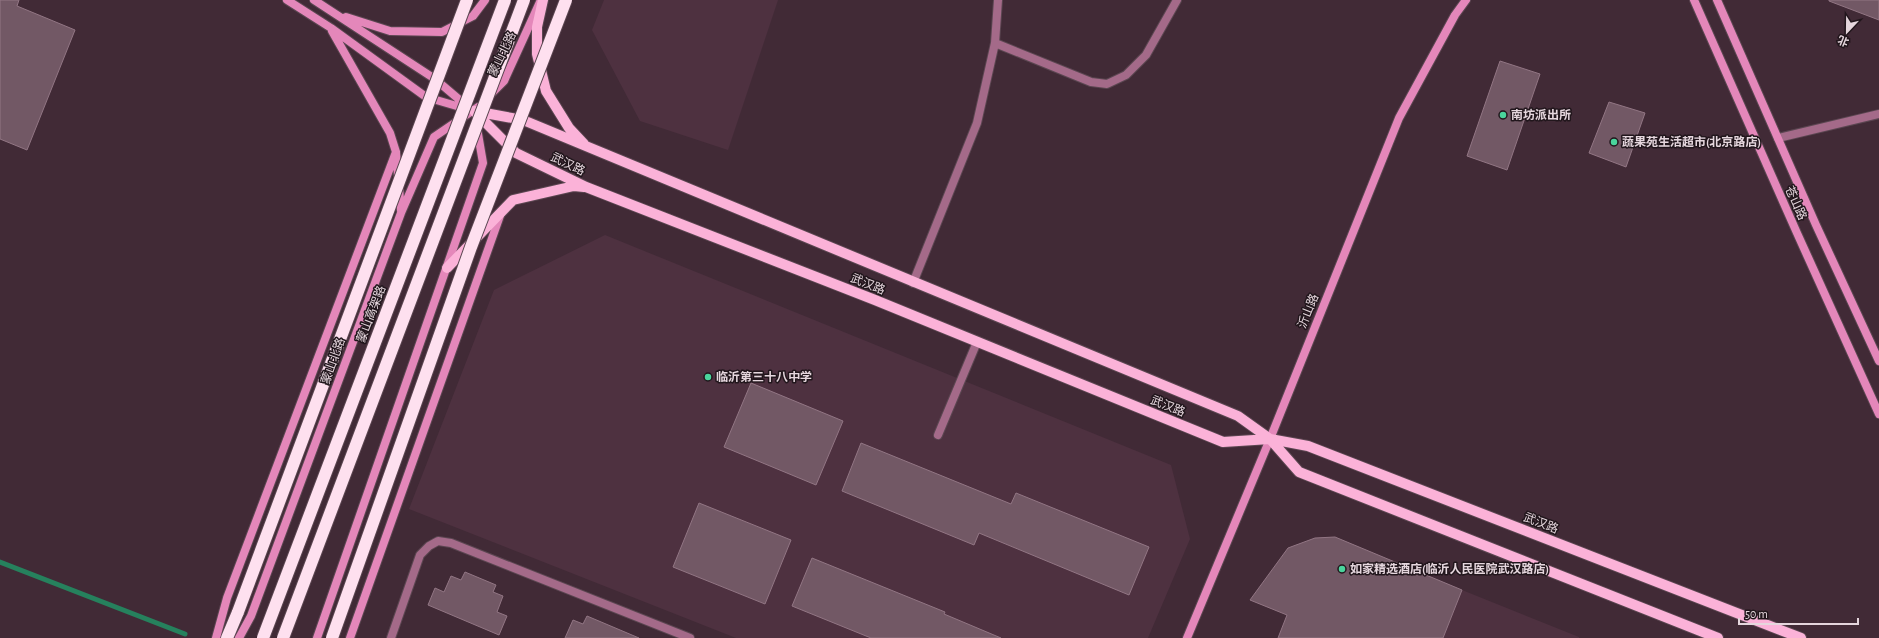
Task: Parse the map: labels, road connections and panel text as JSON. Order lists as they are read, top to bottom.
{
  "streets": {
    "highway": ["蒙山高架路"],
    "main road": [
      "蒙山北路",
      "武汉路",
      "苍山路",
      "沂山路"
    ]
  },
  "crossings": [
    ["蒙山北路", "武汉路"],
    ["武汉路", "沂山路"]
  ],
  "places": [
    "南坊派出所",
    "蔬果苑生活超市(北京路店)",
    "临沂第三十八中学",
    "如家精选酒店(临沂人民医院武汉路店)"
  ],
  "scale_bar": "50 m",
  "north": "bottom"
}
